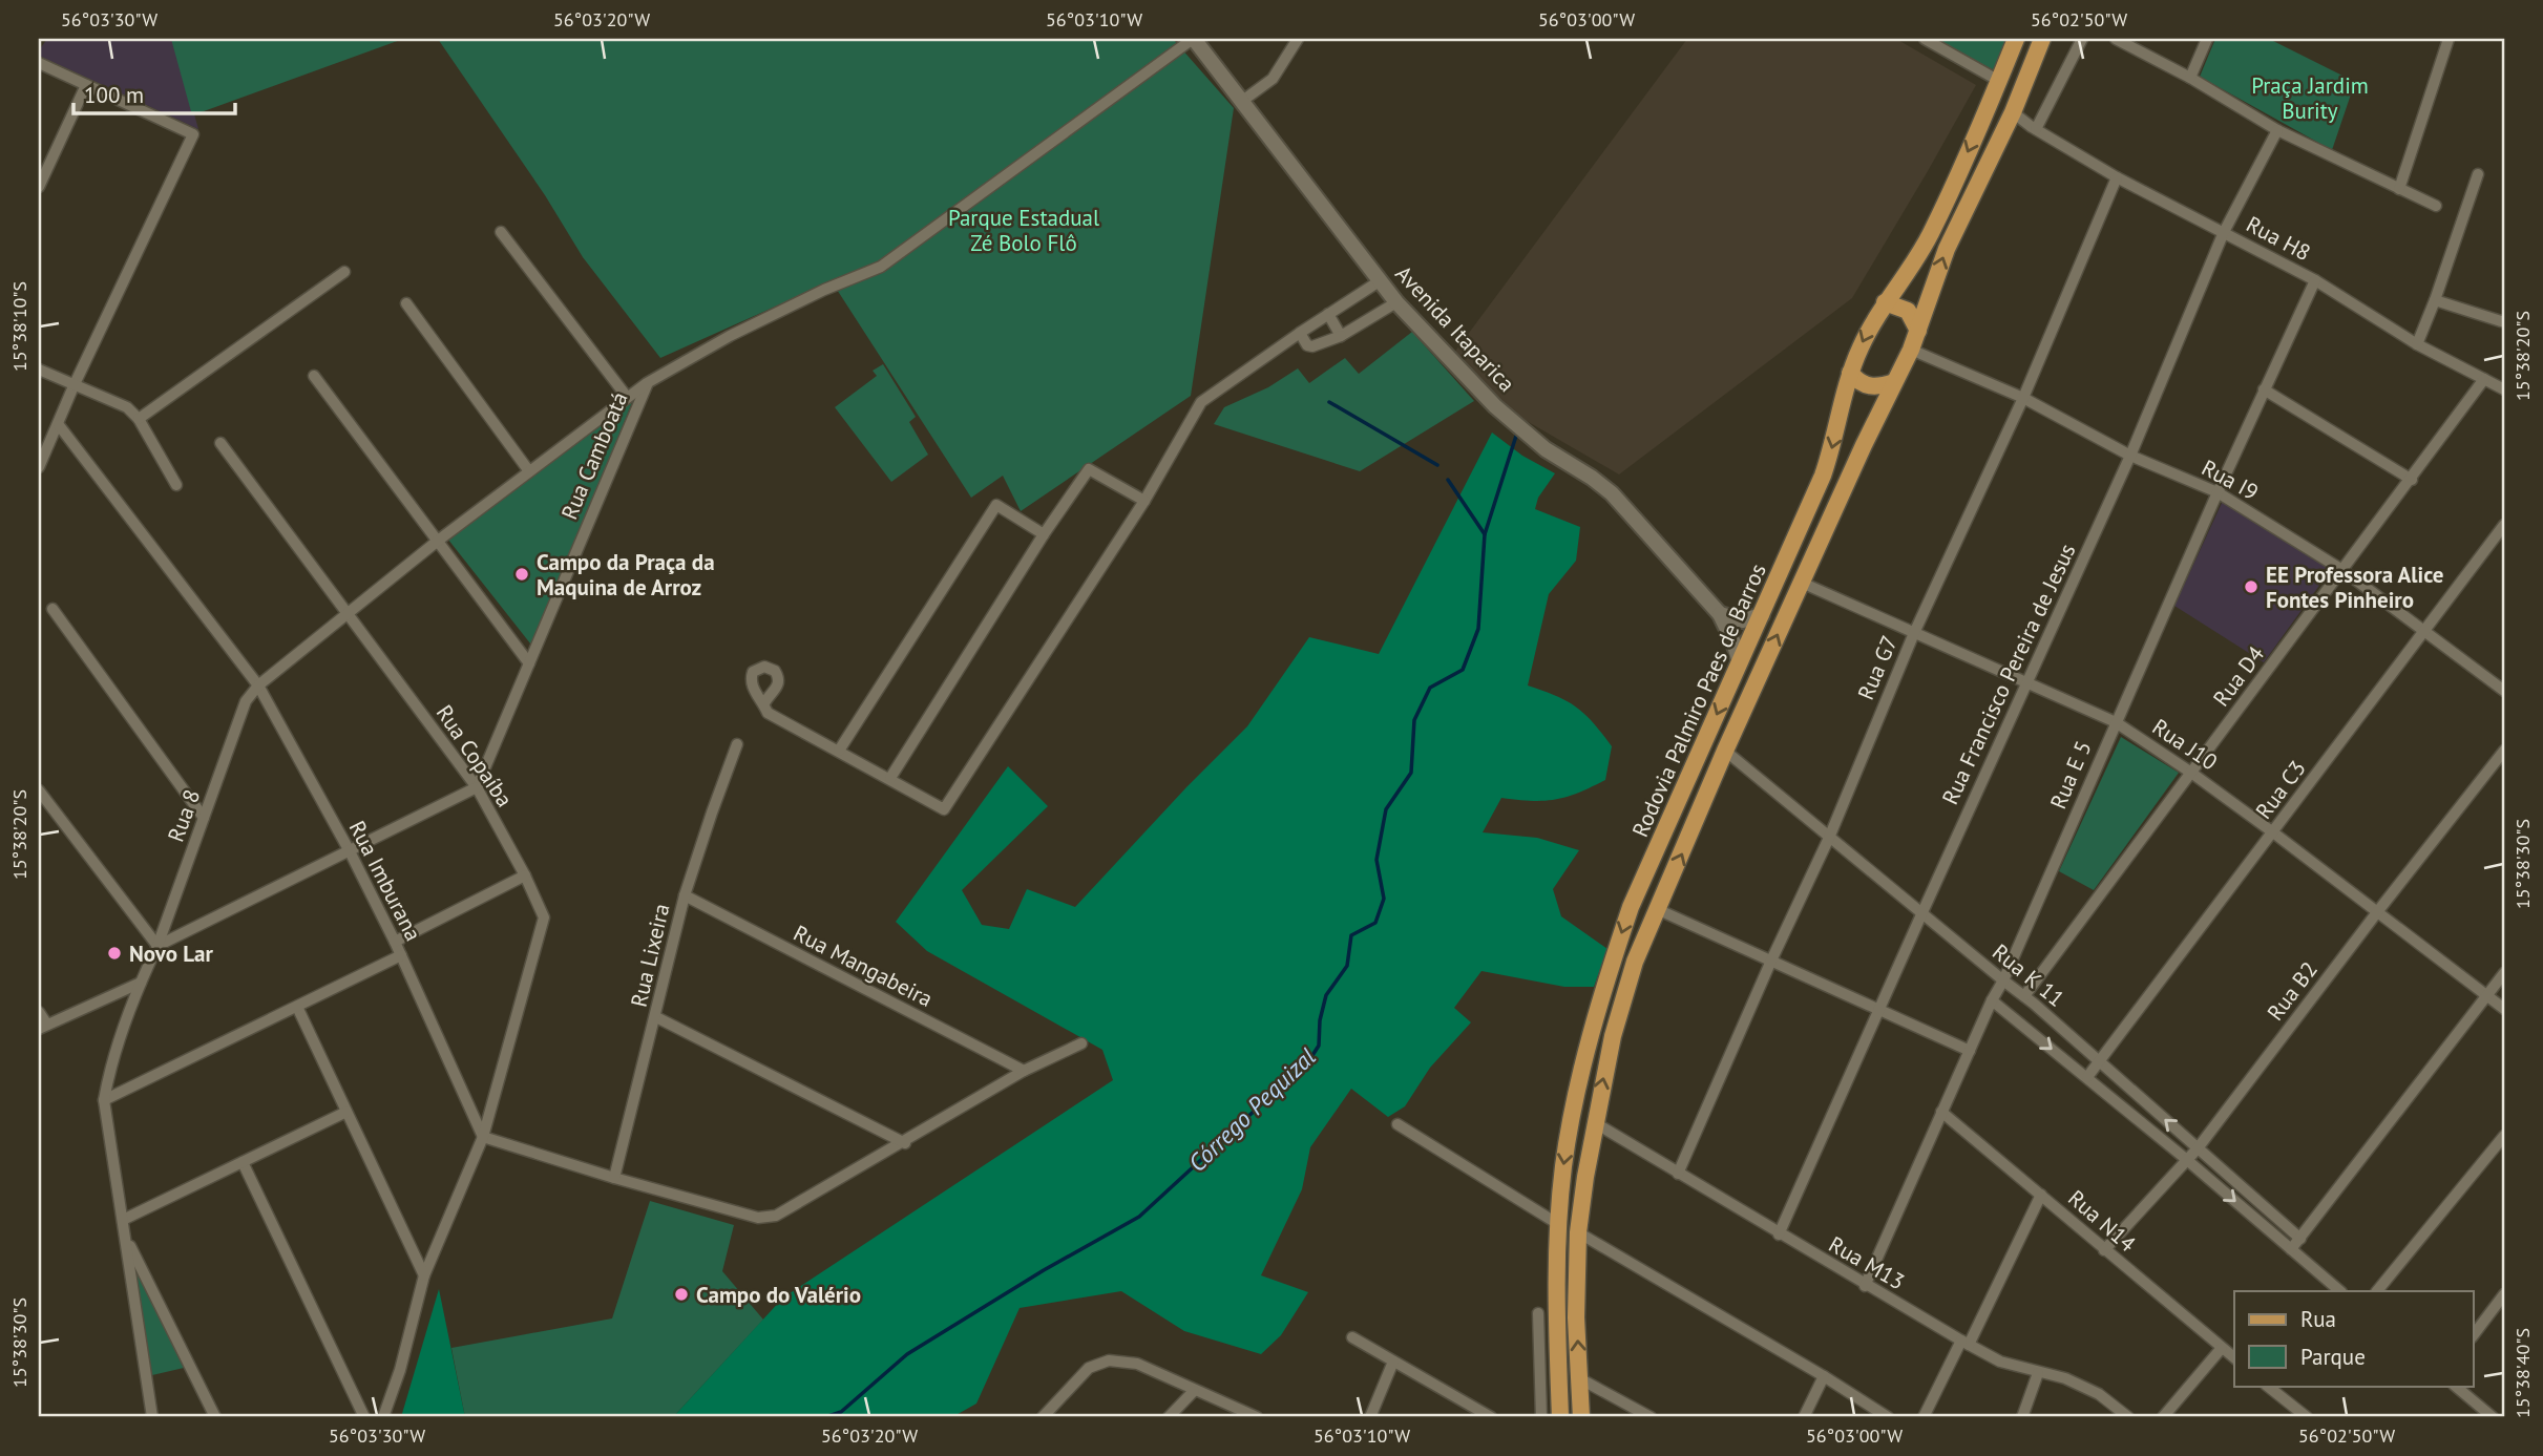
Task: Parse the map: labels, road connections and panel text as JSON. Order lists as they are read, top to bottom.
{
  "streets": {
    "main road": ["Rodovia Palmiro Paes de Barros"],
    "street": [
      "Rua H8",
      "Avenida Itaparica",
      "Rua Camboatá",
      "Rua I9",
      "Rua G7",
      "Rua Francisco Pereira de Jesus",
      "Rua D4",
      "Rua J10",
      "Rua Copaíba",
      "Rua E 5",
      "Rua C3",
      "Rua 8",
      "Rua Imburana",
      "Rua Lixeira",
      "Rua Mangabeira",
      "Rua K 11",
      "Rua B2",
      "Rua N14",
      "Rua M13"
    ]
  },
  "crossings": [
    ["Rua H8", "Rua G7"],
    ["Rua H8", "Rua Francisco Pereira de Jesus"],
    ["Rua H8", "Rua D4"],
    ["Rua H8", "Rodovia Palmiro Paes de Barros"],
    ["Rua H8", "Rua E 5"],
    ["Avenida Itaparica", "Rodovia Palmiro Paes de Barros"],
    ["Avenida Itaparica", "Rua 8"],
    ["Rua Camboatá", "Rua Copaíba"],
    ["Rua Camboatá", "Rua 8"],
    ["Rua I9", "Rua G7"],
    ["Rua I9", "Rua Francisco Pereira de Jesus"],
    ["Rua I9", "Rua D4"],
    ["Rua I9", "Rodovia Palmiro Paes de Barros"],
    ["Rua I9", "Rua E 5"],
    ["Rua I9", "Rua C3"],
    ["Rua G7", "Rua J10"],
    ["Rua G7", "Rua K 11"],
    ["Rua G7", "Rua M13"],
    ["Rua Francisco Pereira de Jesus", "Rua J10"],
    ["Rua Francisco Pereira de Jesus", "Rua K 11"],
    ["Rua Francisco Pereira de Jesus", "Rua M13"],
    ["Rua D4", "Rua J10"],
    ["Rua D4", "Rua K 11"],
    ["Rodovia Palmiro Paes de Barros", "Rua J10"],
    ["Rodovia Palmiro Paes de Barros", "Rua K 11"],
    ["Rodovia Palmiro Paes de Barros", "Rua M13"],
    ["Rua J10", "Rua E 5"],
    ["Rua J10", "Rua C3"],
    ["Rua J10", "Rua B2"],
    ["Rua Copaíba", "Rua 8"],
    ["Rua Copaíba", "Rua Imburana"],
    ["Rua E 5", "Rua K 11"],
    ["Rua E 5", "Rua N14"],
    ["Rua E 5", "Rua M13"],
    ["Rua C3", "Rua K 11"],
    ["Rua 8", "Rua Imburana"],
    ["Rua Lixeira", "Rua Mangabeira"],
    ["Rua K 11", "Rua B2"],
    ["Rua B2", "Rua N14"]
  ],
  "water": ["Córrego Pequizal"],
  "parks": ["Praça Jardim Burity", "Parque Estadual Zé Bolo Flô"],
  "places": [
    "Campo da Praça da Maquina de Arroz",
    "EE Professora Alice Fontes Pinheiro",
    "Novo Lar",
    "Campo do Valério"
  ],
  "legend": ["Rua", "Parque"],
  "scale_bar": "100 m",
  "coordinates": [
    "56°03'30\"W",
    "56°03'20\"W",
    "56°03'10\"W",
    "56°03'00\"W",
    "56°02'50\"W",
    "15°38'10\"S",
    "15°38'20\"S",
    "15°38'30\"S",
    "15°38'40\"S"
  ]
}
